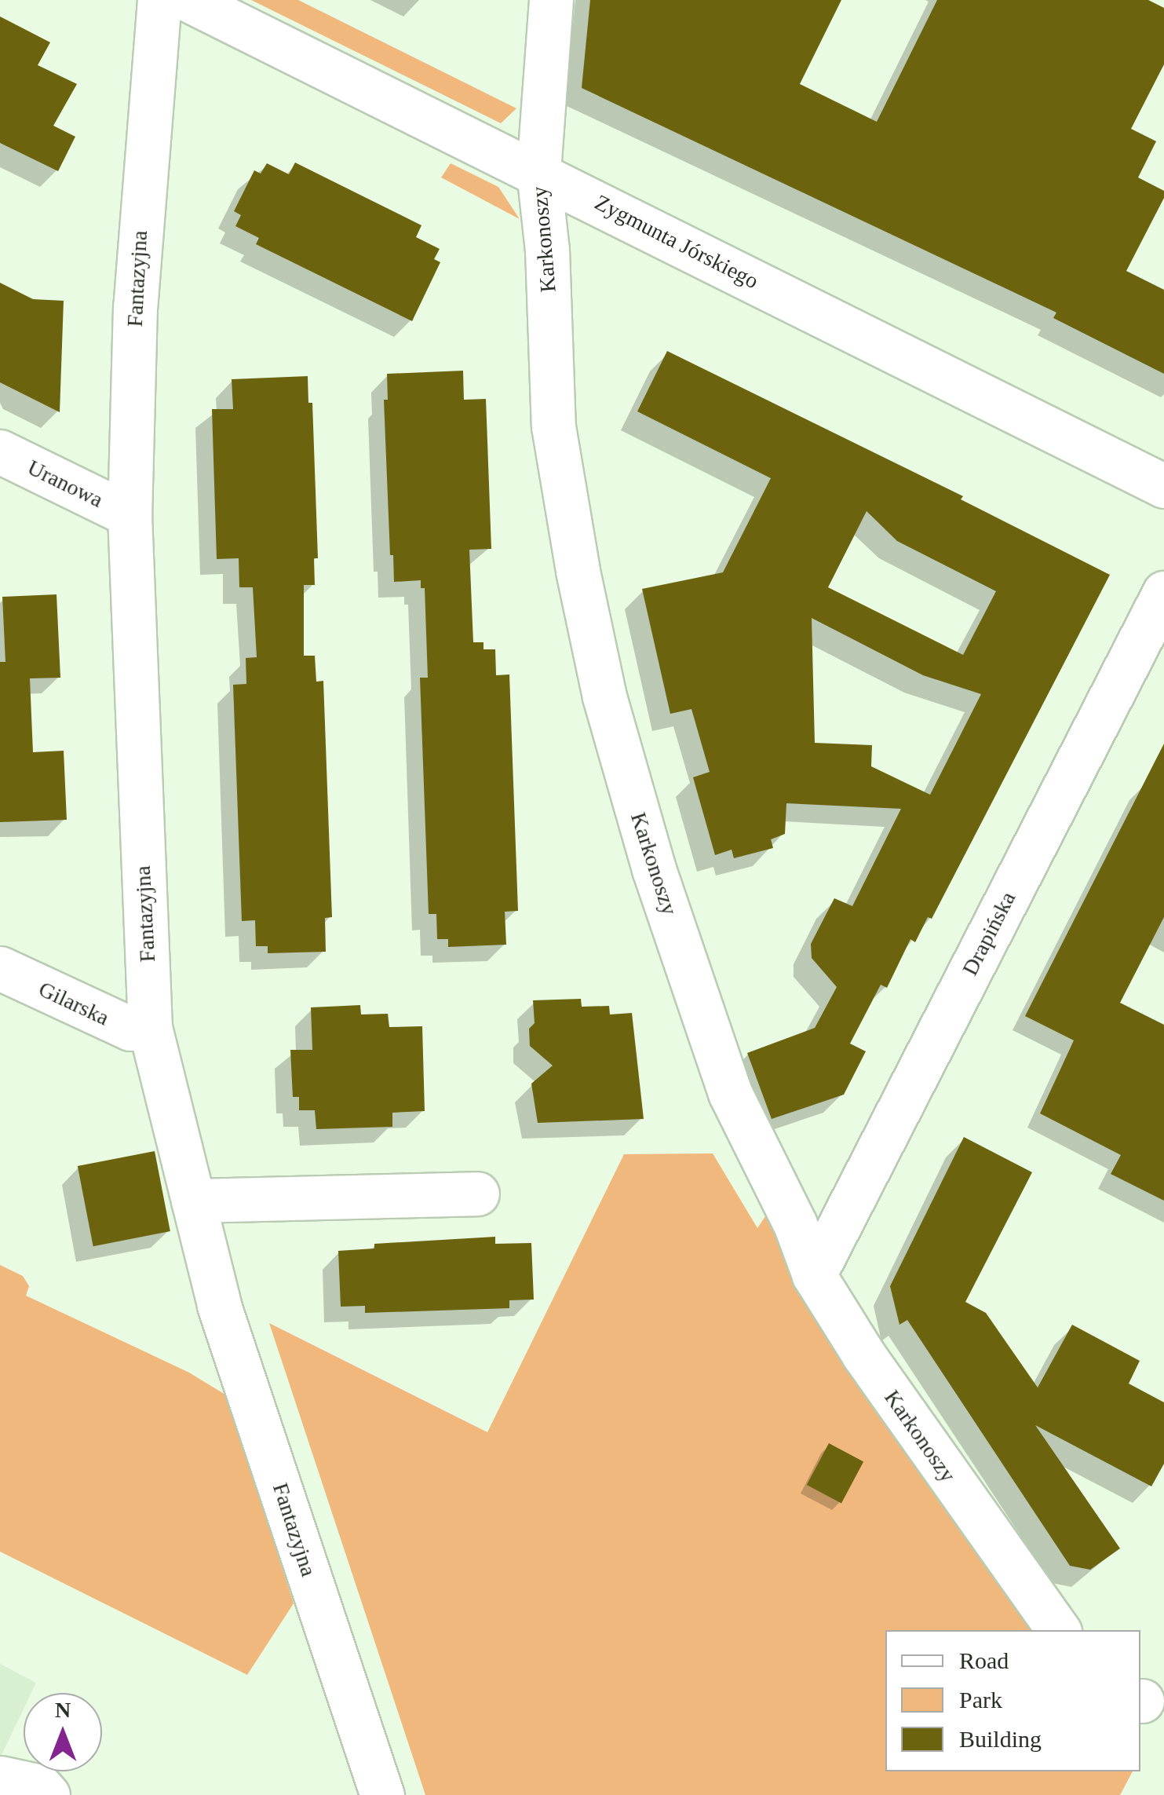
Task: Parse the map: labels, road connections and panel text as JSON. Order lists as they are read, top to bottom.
{
  "streets": {
    "street": [
      "Karkonoszy",
      "Zygmunta Jórskiego",
      "Fantazyjna",
      "Uranowa",
      "Drapińska",
      "Gilarska"
    ]
  },
  "crossings": [
    ["Karkonoszy", "Zygmunta Jórskiego"],
    ["Karkonoszy", "Drapińska"],
    ["Fantazyjna", "Uranowa"],
    ["Fantazyjna", "Gilarska"]
  ],
  "legend": ["Road", "Park", "Building"],
  "north": "top"
}
